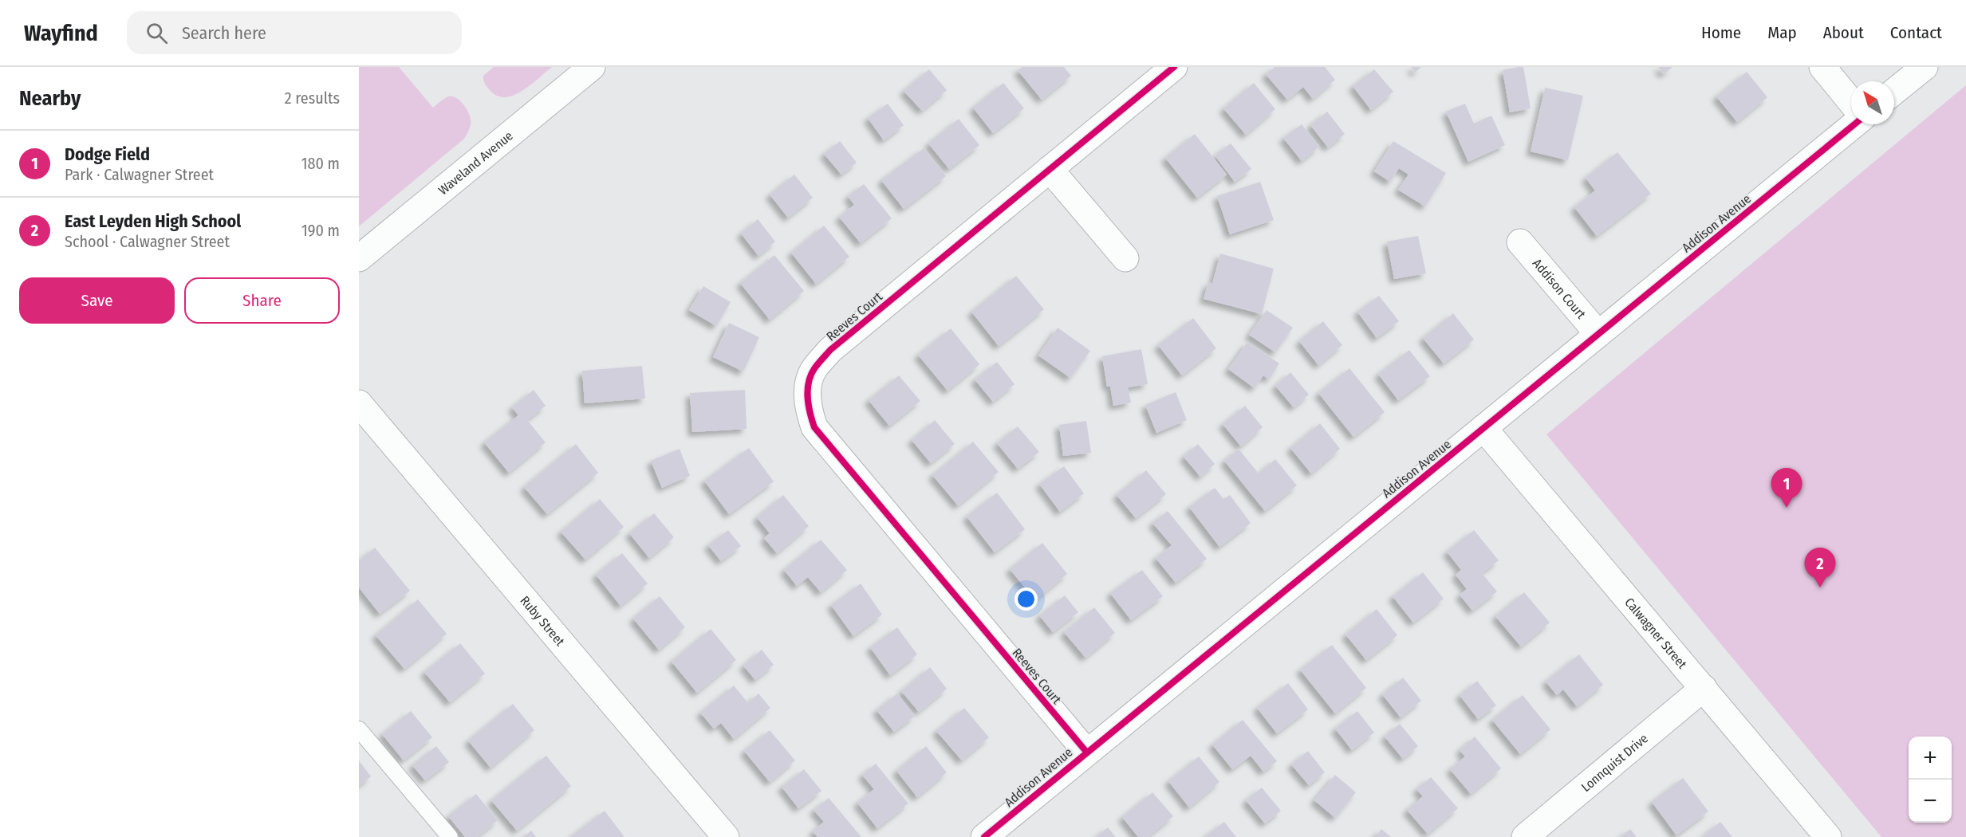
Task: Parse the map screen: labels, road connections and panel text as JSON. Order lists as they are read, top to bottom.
{
  "streets": {
    "street": [
      "Waveland Avenue",
      "Addison Avenue",
      "Addison Court",
      "Reeves Court",
      "Ruby Street",
      "Calwagner Street",
      "Lonnquist Drive"
    ]
  },
  "crossings": [
    ["Addison Avenue", "Addison Court"],
    ["Addison Avenue", "Reeves Court"],
    ["Addison Avenue", "Calwagner Street"],
    ["Calwagner Street", "Lonnquist Drive"]
  ],
  "north": "top left",
  "page": {
    "header": "Wayfind",
    "search": "Search here",
    "nav": [
      "Home",
      "Map",
      "About",
      "Contact"
    ],
    "heading": ["Nearby", "2 results"],
    "list": [
      {
        "mark": "1",
        "name": "Dodge Field",
        "note": "Park · Calwagner Street",
        "value": "180 m"
      },
      {
        "mark": "2",
        "name": "East Leyden High School",
        "note": "School · Calwagner Street",
        "value": "190 m"
      }
    ],
    "buttons": ["Save", "Share"],
    "pins": ["1", "2"],
    "map_buttons": ["+", "−"]
  }
}
